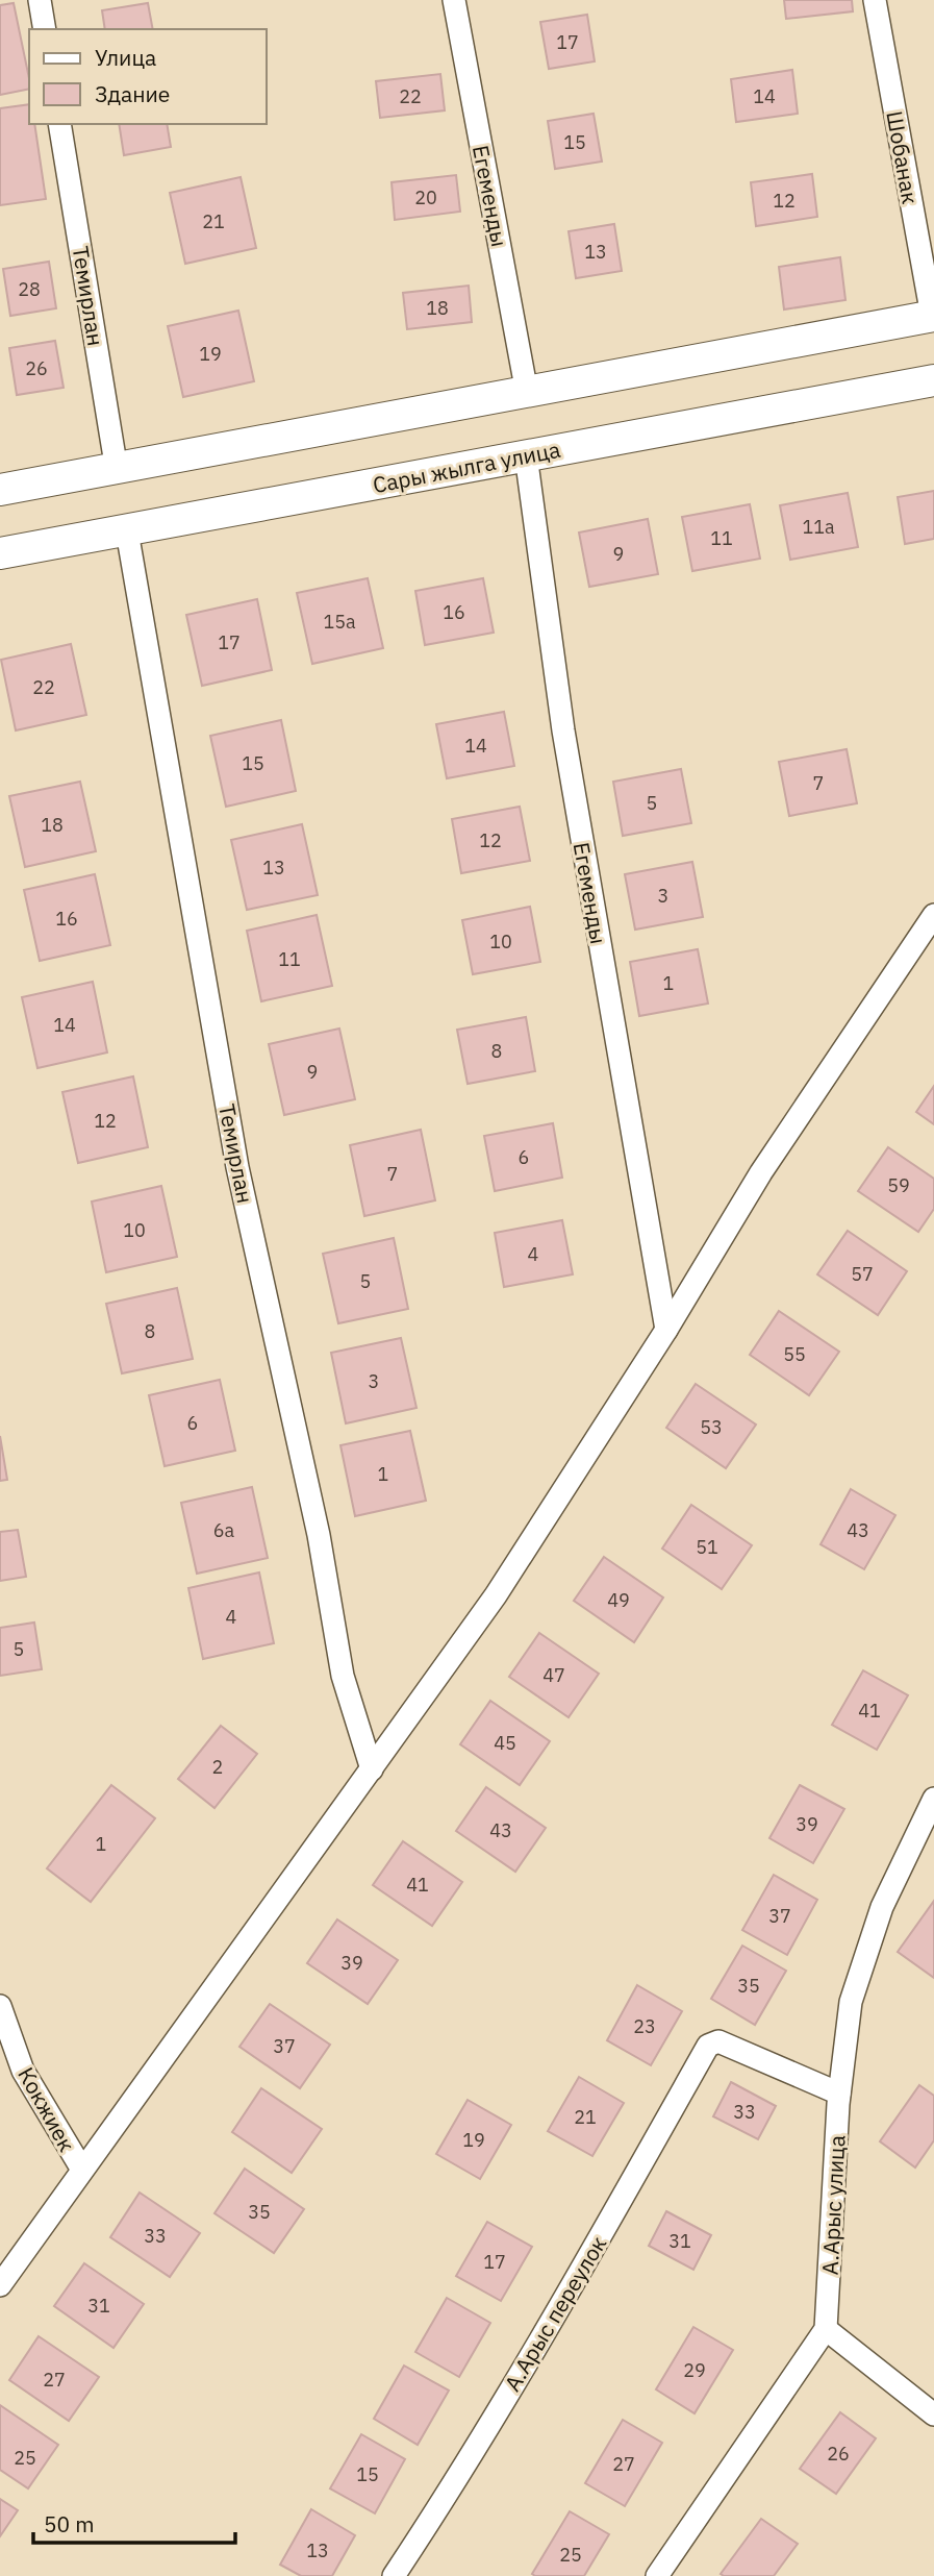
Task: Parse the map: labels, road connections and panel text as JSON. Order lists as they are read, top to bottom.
{
  "streets": {
    "street": [
      "Шобанак",
      "Егеменды",
      "Темирлан",
      "Сары жылга улица",
      "Кокжиек",
      "А.Арыс улица",
      "А.Арыс переулок"
    ]
  },
  "crossings": [
    ["Егеменды", "Сары жылга улица"],
    ["Темирлан", "Сары жылга улица"],
    ["А.Арыс улица", "А.Арыс переулок"]
  ],
  "house_numbers": [
    "17",
    "22",
    "14",
    "15",
    "20",
    "12",
    "21",
    "13",
    "28",
    "18",
    "19",
    "26",
    "11а",
    "11",
    "9",
    "16",
    "15а",
    "17",
    "22",
    "14",
    "15",
    "7",
    "5",
    "18",
    "12",
    "13",
    "3",
    "16",
    "10",
    "11",
    "1",
    "14",
    "8",
    "9",
    "12",
    "6",
    "7",
    "59",
    "10",
    "4",
    "57",
    "5",
    "8",
    "55",
    "3",
    "6",
    "53",
    "1",
    "6а",
    "43",
    "51",
    "49",
    "4",
    "5",
    "47",
    "41",
    "45",
    "2",
    "39",
    "43",
    "1",
    "41",
    "37",
    "39",
    "35",
    "23",
    "37",
    "33",
    "21",
    "19",
    "35",
    "33",
    "31",
    "17",
    "31",
    "29",
    "27",
    "26",
    "25",
    "27",
    "15",
    "13",
    "25"
  ],
  "legend": ["Улица", "Здание"],
  "scale_bar": "50 m"
}
